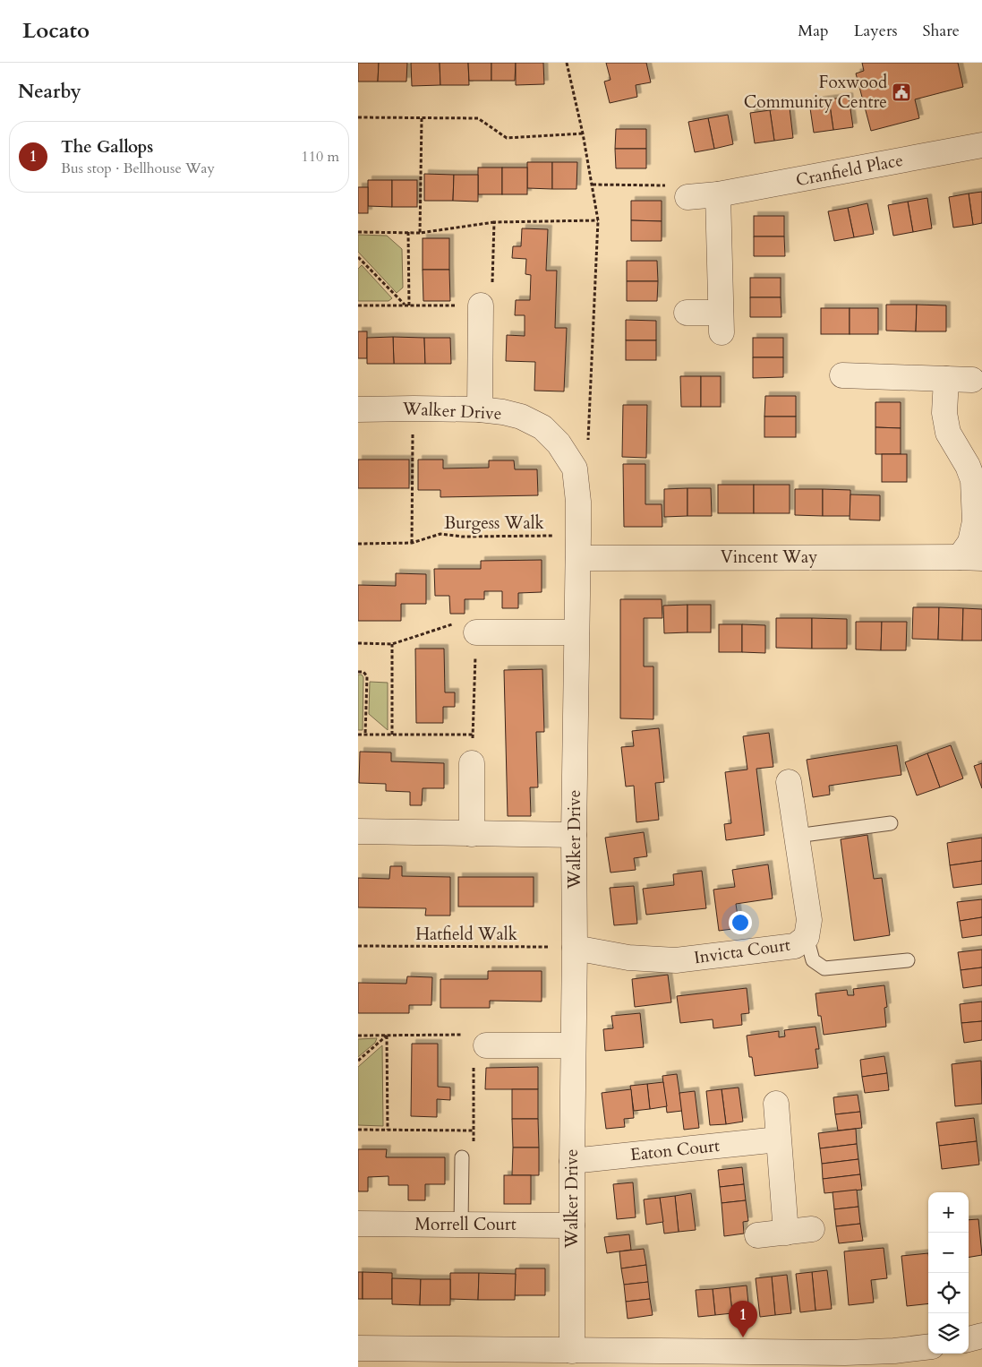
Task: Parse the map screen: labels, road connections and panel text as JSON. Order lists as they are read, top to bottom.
{
  "streets": {
    "street": [
      "Cranfield Place",
      "Walker Drive",
      "Vincent Way",
      "Invicta Court",
      "Eaton Court",
      "Morrell Court"
    ],
    "path": ["Burgess Walk", "Hatfield Walk"]
  },
  "crossings": [
    ["Walker Drive", "Burgess Walk"],
    ["Walker Drive", "Vincent Way"],
    ["Walker Drive", "Hatfield Walk"],
    ["Walker Drive", "Invicta Court"],
    ["Walker Drive", "Eaton Court"],
    ["Walker Drive", "Morrell Court"],
    ["Burgess Walk", "Vincent Way"],
    ["Hatfield Walk", "Invicta Court"]
  ],
  "places": {
    "public building": ["Foxwood Community Centre"]
  },
  "page": {
    "header": "Locato",
    "nav": ["Map", "Layers", "Share"],
    "heading": "Nearby",
    "list": [
      {
        "mark": "1",
        "name": "The Gallops",
        "note": "Bus stop · Bellhouse Way",
        "value": "110 m"
      }
    ],
    "map_buttons": ["+", "−"],
    "pins": "1"
  }
}
